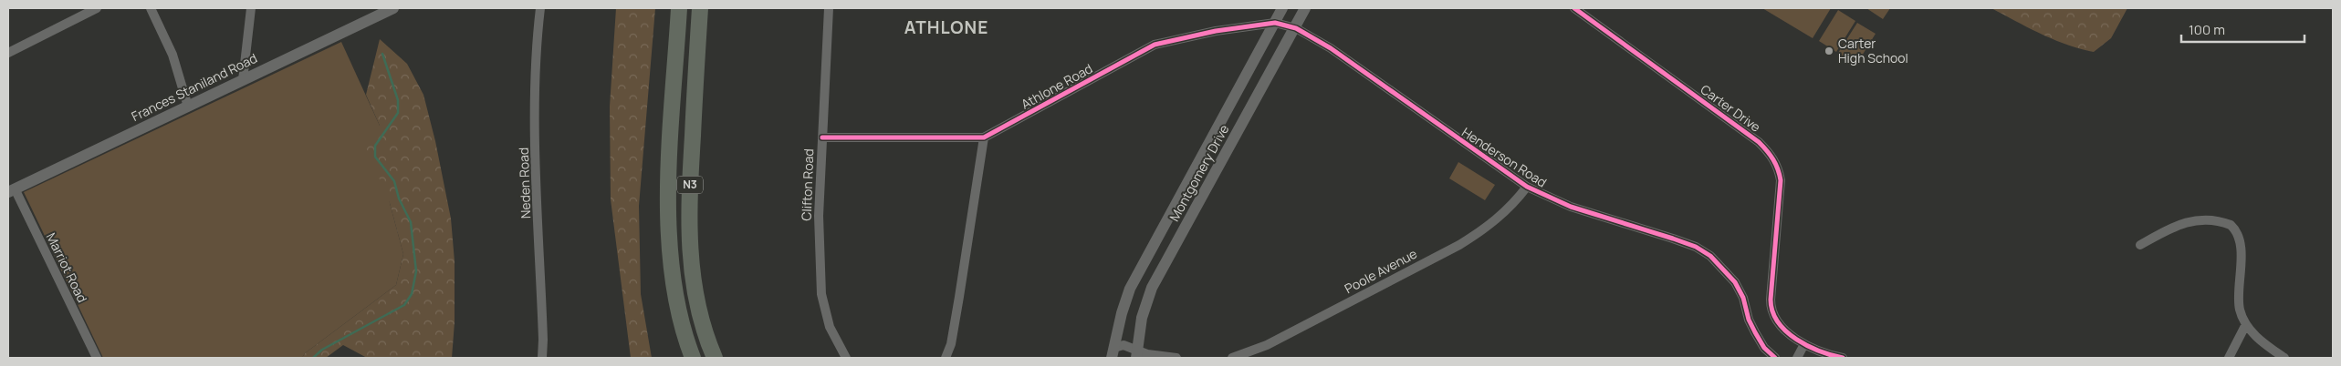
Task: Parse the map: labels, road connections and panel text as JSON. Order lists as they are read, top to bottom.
{
  "streets": {
    "highway": ["N3"],
    "street": [
      "Athlone Road",
      "Frances Staniland Road",
      "Carter Drive",
      "Henderson Road",
      "Montgomery Drive",
      "Neden Road",
      "Clifton Road",
      "Marriot Road",
      "Poole Avenue"
    ]
  },
  "crossings": [
    ["Athlone Road", "Henderson Road"],
    ["Athlone Road", "Montgomery Drive"],
    ["Athlone Road", "Clifton Road"],
    ["Frances Staniland Road", "Marriot Road"],
    ["Henderson Road", "Montgomery Drive"],
    ["Henderson Road", "Poole Avenue"]
  ],
  "districts": ["ATHLONE"],
  "places": ["Carter High School"],
  "scale_bar": "100 m"
}
